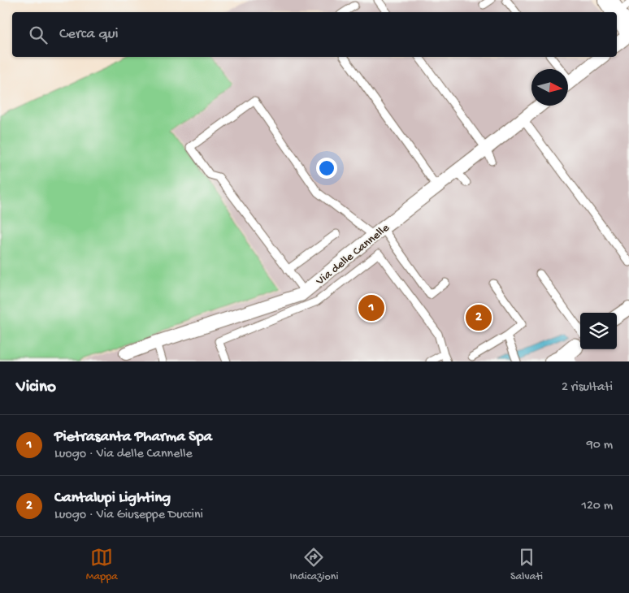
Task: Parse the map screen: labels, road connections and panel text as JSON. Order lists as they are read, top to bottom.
{
  "streets": {
    "street": ["Via delle Cannelle"]
  },
  "north": "right",
  "page": {
    "search": "Cerca qui",
    "pins": ["1", "2"],
    "heading": ["Vicino", "2 risultati"],
    "list": [
      {
        "mark": "1",
        "name": "Pietrasanta Pharma Spa",
        "note": "Luogo · Via delle Cannelle",
        "value": "90 m"
      },
      {
        "mark": "2",
        "name": "Cantalupi Lighting",
        "note": "Luogo · Via Giuseppe Duccini",
        "value": "120 m"
      }
    ],
    "nav": ["Mappa", "Indicazioni", "Salvati"]
  }
}
